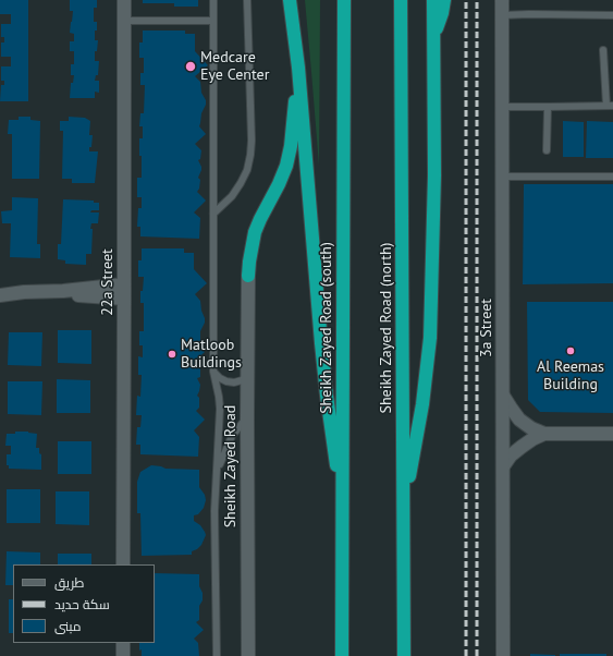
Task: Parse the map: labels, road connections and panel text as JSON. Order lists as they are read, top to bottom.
{
  "streets": {
    "highway": ["Sheikh Zayed Road (south)", "Sheikh Zayed Road (north)"],
    "street": ["22a Street", "3a Street", "Sheikh Zayed Road"]
  },
  "places": ["Medcare Eye Center", "Al Reemas Building", "Matloob Buildings"],
  "legend": ["طريق", "سكة حديد", "مبنى"]
}
